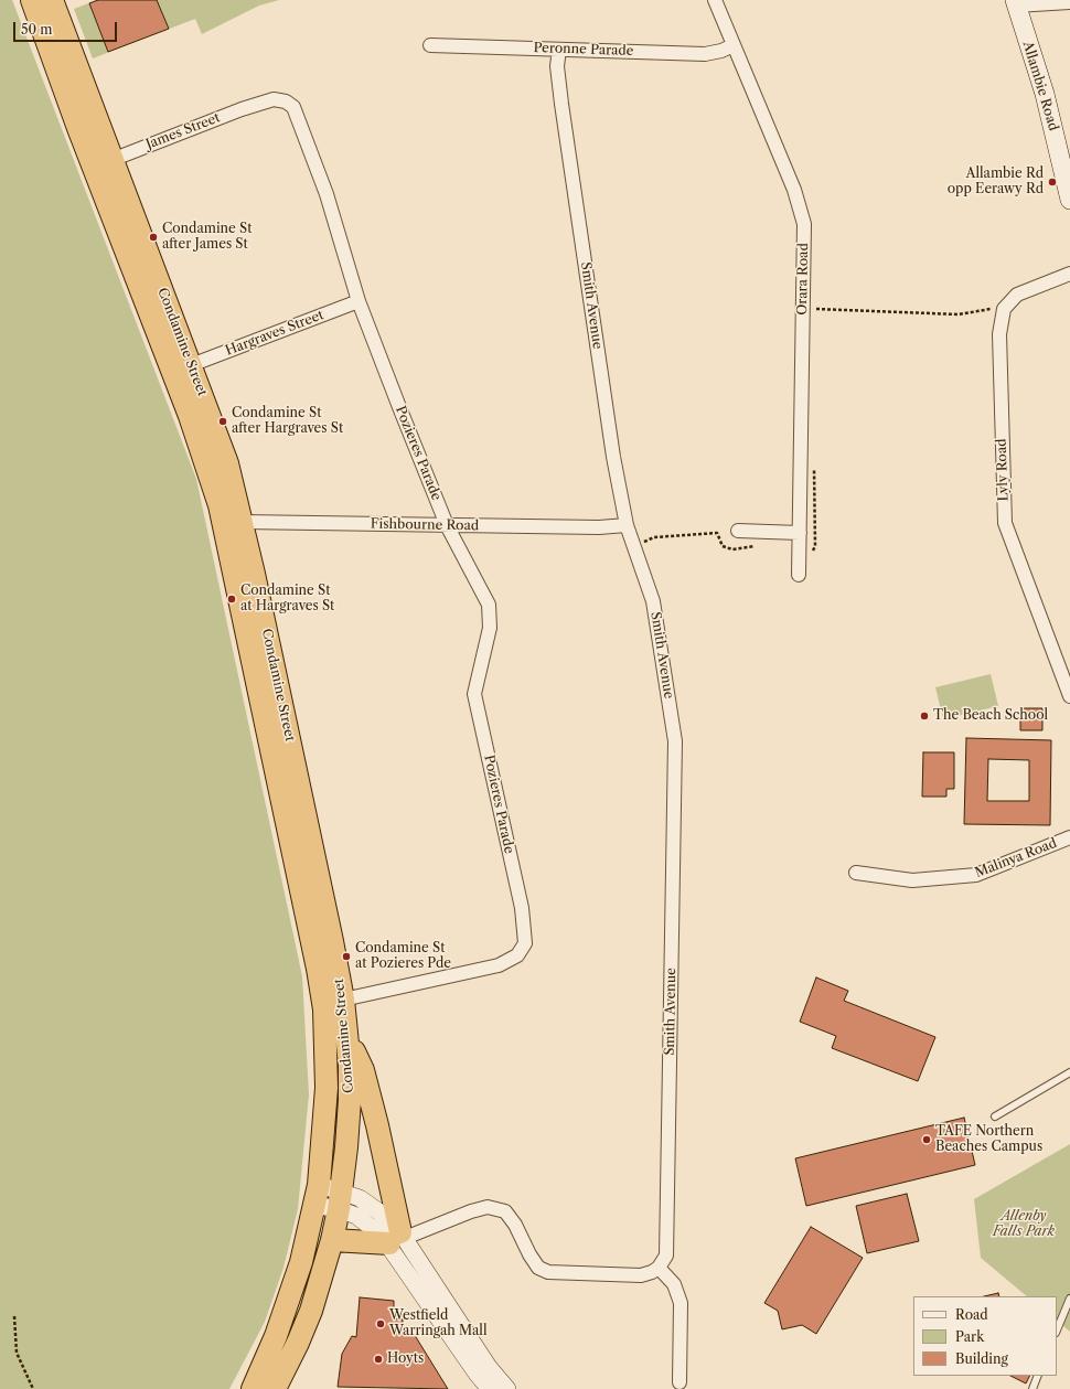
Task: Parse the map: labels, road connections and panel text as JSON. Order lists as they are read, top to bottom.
{
  "streets": {
    "highway": ["Condamine Street"],
    "main road": ["Allambie Road"],
    "street": [
      "Peronne Parade",
      "James Street",
      "Orara Road",
      "Smith Avenue",
      "Hargraves Street",
      "Pozieres Parade",
      "Lyly Road",
      "Fishbourne Road",
      "Malinya Road"
    ]
  },
  "crossings": [
    ["Peronne Parade", "Orara Road"],
    ["Peronne Parade", "Smith Avenue"],
    ["James Street", "Condamine Street"],
    ["James Street", "Pozieres Parade"],
    ["Smith Avenue", "Fishbourne Road"],
    ["Hargraves Street", "Condamine Street"],
    ["Hargraves Street", "Pozieres Parade"],
    ["Condamine Street", "Pozieres Parade"],
    ["Condamine Street", "Fishbourne Road"],
    ["Pozieres Parade", "Fishbourne Road"]
  ],
  "parks": ["Allenby Falls Park"],
  "places": [
    "Allambie Rd opp Eerawy Rd",
    "Condamine St after James St",
    "Condamine St after Hargraves St",
    "Condamine St at Hargraves St",
    "The Beach School",
    "Condamine St at Pozieres Pde",
    "TAFE Northern Beaches Campus",
    "Westfield Warringah Mall",
    "Hoyts"
  ],
  "legend": ["Road", "Park", "Building"],
  "scale_bar": "50 m"
}
